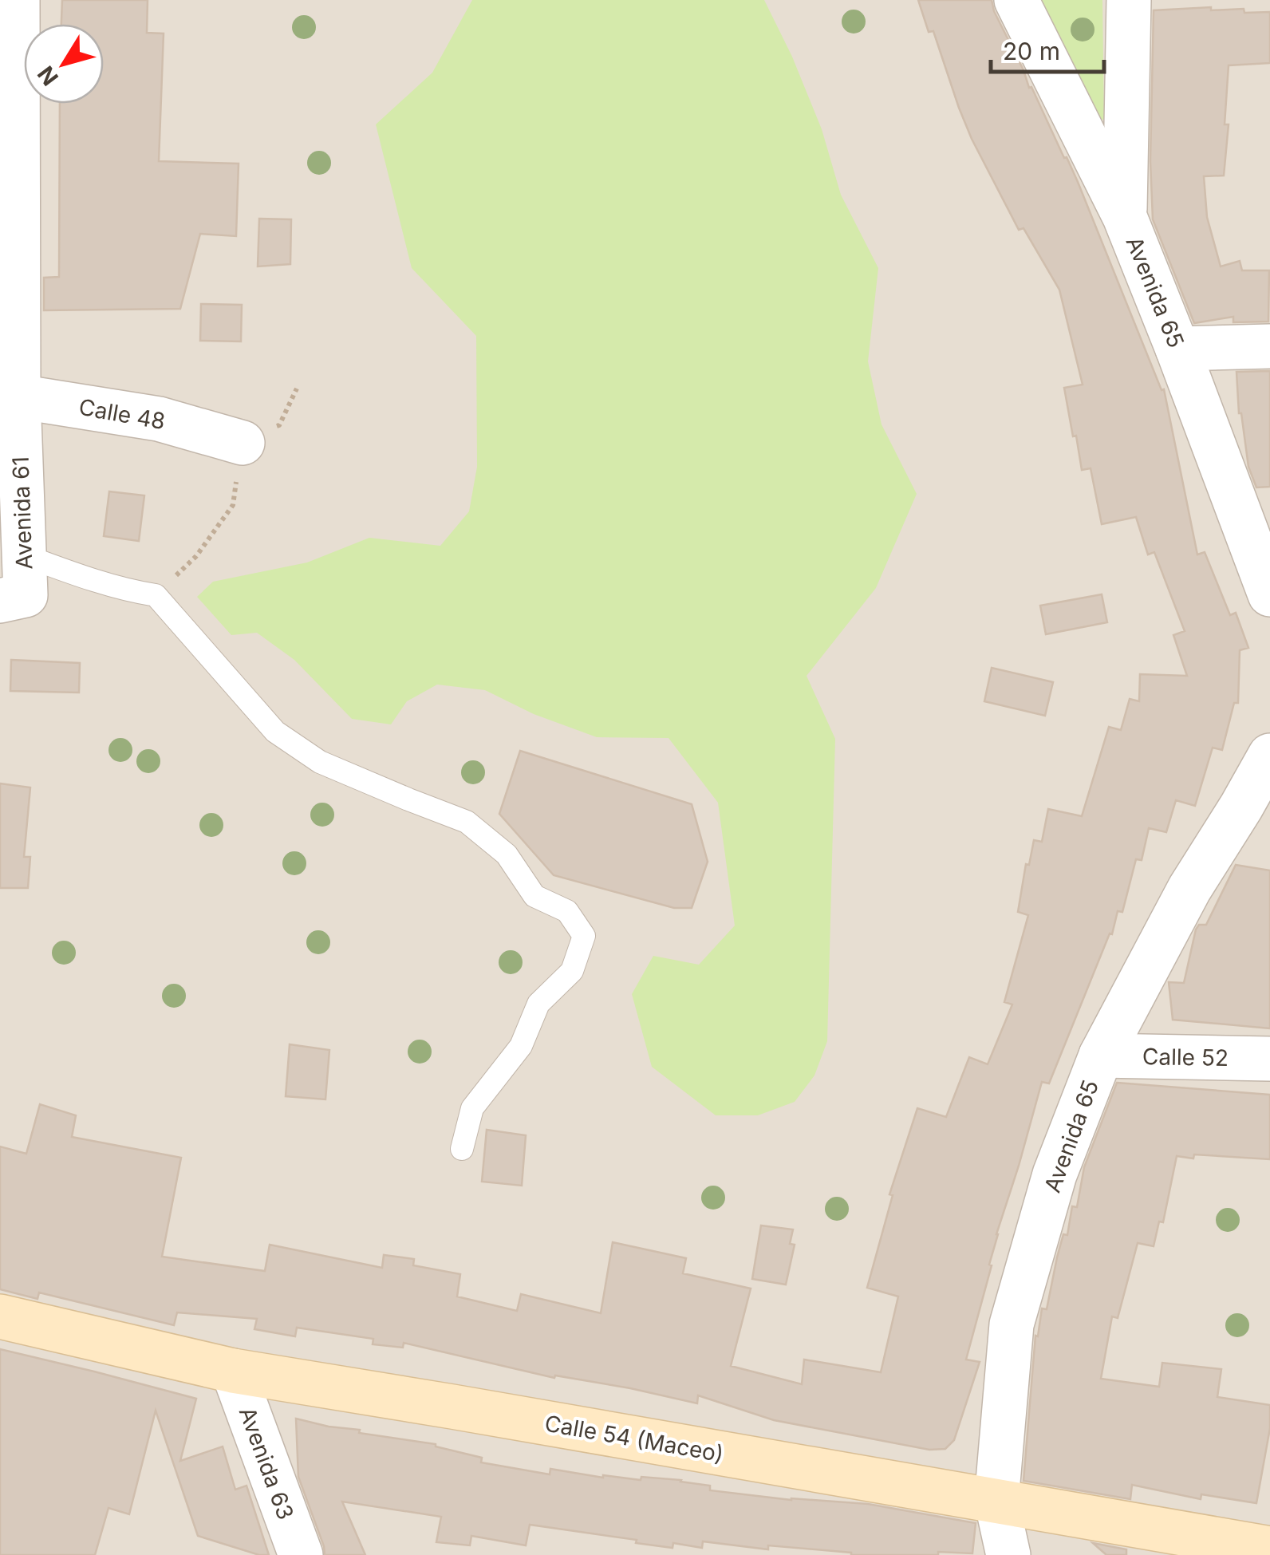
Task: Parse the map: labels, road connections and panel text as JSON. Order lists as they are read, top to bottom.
{
  "streets": {
    "main road": ["Calle 54 (Maceo)"],
    "street": [
      "Avenida 65",
      "Calle 48",
      "Avenida 61",
      "Calle 52",
      "Avenida 63"
    ]
  },
  "crossings": [
    ["Avenida 65", "Calle 52"],
    ["Avenida 65", "Calle 54 (Maceo)"],
    ["Calle 48", "Avenida 61"],
    ["Calle 54 (Maceo)", "Avenida 63"]
  ],
  "scale_bar": "20 m",
  "north": "bottom left"
}
